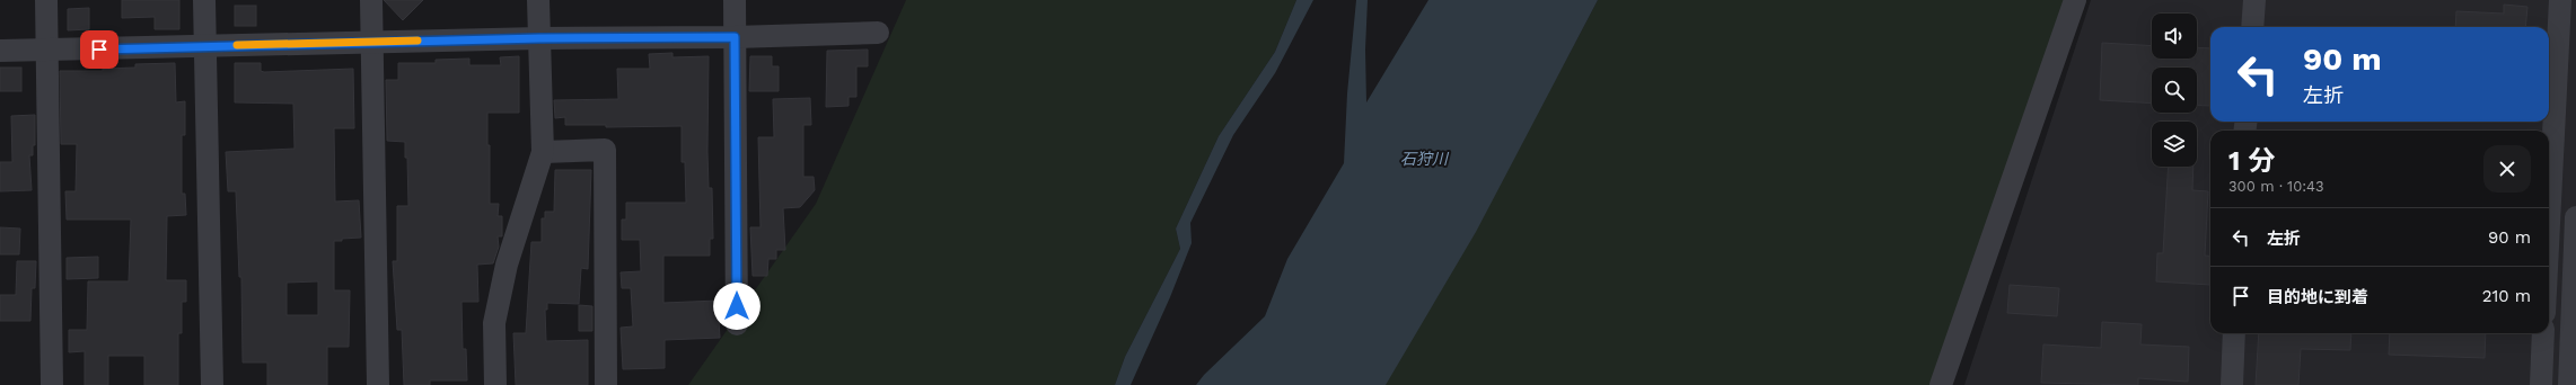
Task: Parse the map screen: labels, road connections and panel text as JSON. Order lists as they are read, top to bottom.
{
  "water": ["石狩川"],
  "page": {
    "turn": ["90 m", "左折"],
    "heading": ["1 分", "300 m · 10:43"],
    "list": [
      {
        "name": "左折",
        "value": "90 m"
      },
      {
        "name": "目的地に到着",
        "value": "210 m"
      }
    ]
  }
}
